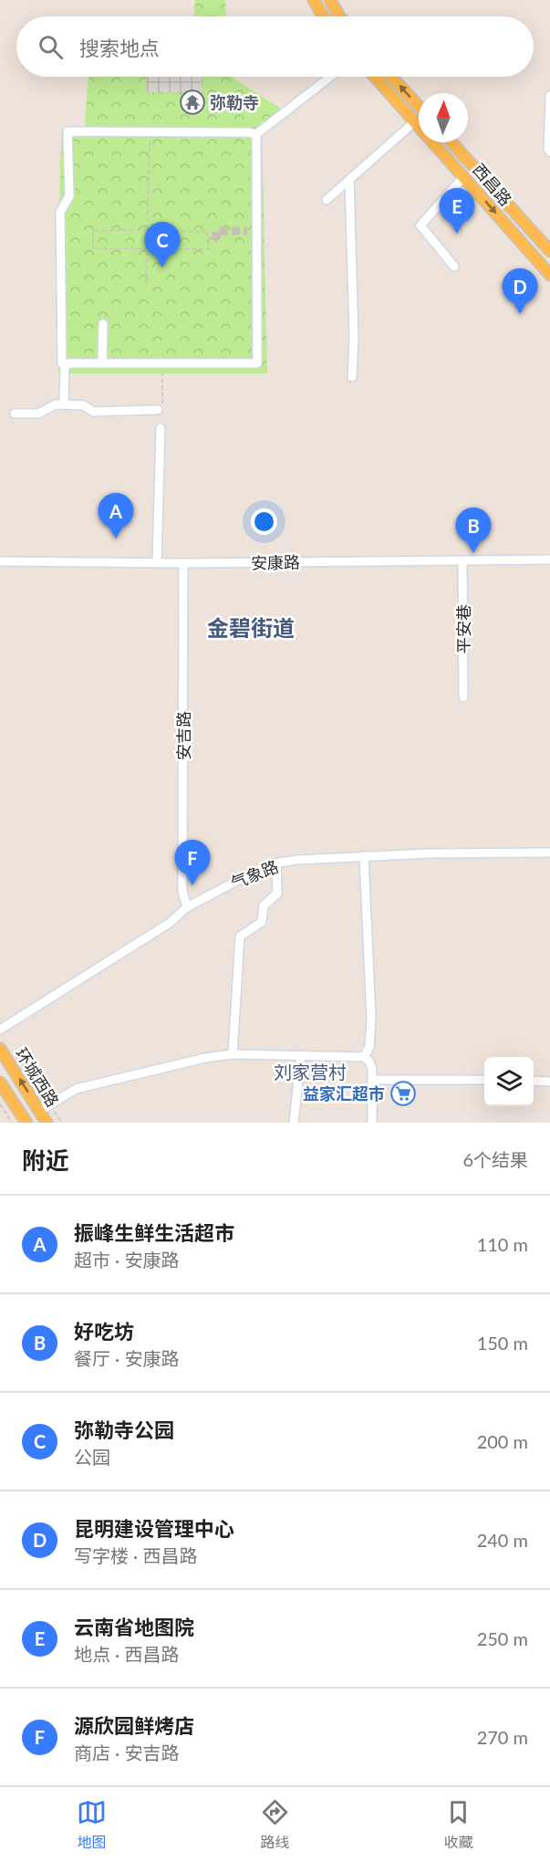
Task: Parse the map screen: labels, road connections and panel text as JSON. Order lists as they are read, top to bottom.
{
  "streets": {
    "main road": ["西昌路", "环城西路"],
    "street": [
      "安康路",
      "平安巷",
      "安吉路",
      "气象路"
    ]
  },
  "crossings": [
    ["安康路", "平安巷"],
    ["安康路", "安吉路"],
    ["安吉路", "气象路"]
  ],
  "districts": ["金碧街道", "刘家营村"],
  "places": {
    "temple": ["弥勒寺"],
    "supermarket": ["益家汇超市"]
  },
  "north": "top",
  "page": {
    "search": "搜索地点",
    "pins": [
      "E",
      "C",
      "D",
      "A",
      "B",
      "F"
    ],
    "heading": ["附近", "6个结果"],
    "list": [
      {
        "mark": "A",
        "name": "振峰生鲜生活超市",
        "note": "超市 · 安康路",
        "value": "110 m"
      },
      {
        "mark": "B",
        "name": "好吃坊",
        "note": "餐厅 · 安康路",
        "value": "150 m"
      },
      {
        "mark": "C",
        "name": "弥勒寺公园",
        "note": "公园",
        "value": "200 m"
      },
      {
        "mark": "D",
        "name": "昆明建设管理中心",
        "note": "写字楼 · 西昌路",
        "value": "240 m"
      },
      {
        "mark": "E",
        "name": "云南省地图院",
        "note": "地点 · 西昌路",
        "value": "250 m"
      },
      {
        "mark": "F",
        "name": "源欣园鲜烤店",
        "note": "商店 · 安吉路",
        "value": "270 m"
      }
    ],
    "nav": ["地图", "路线", "收藏"]
  }
}
